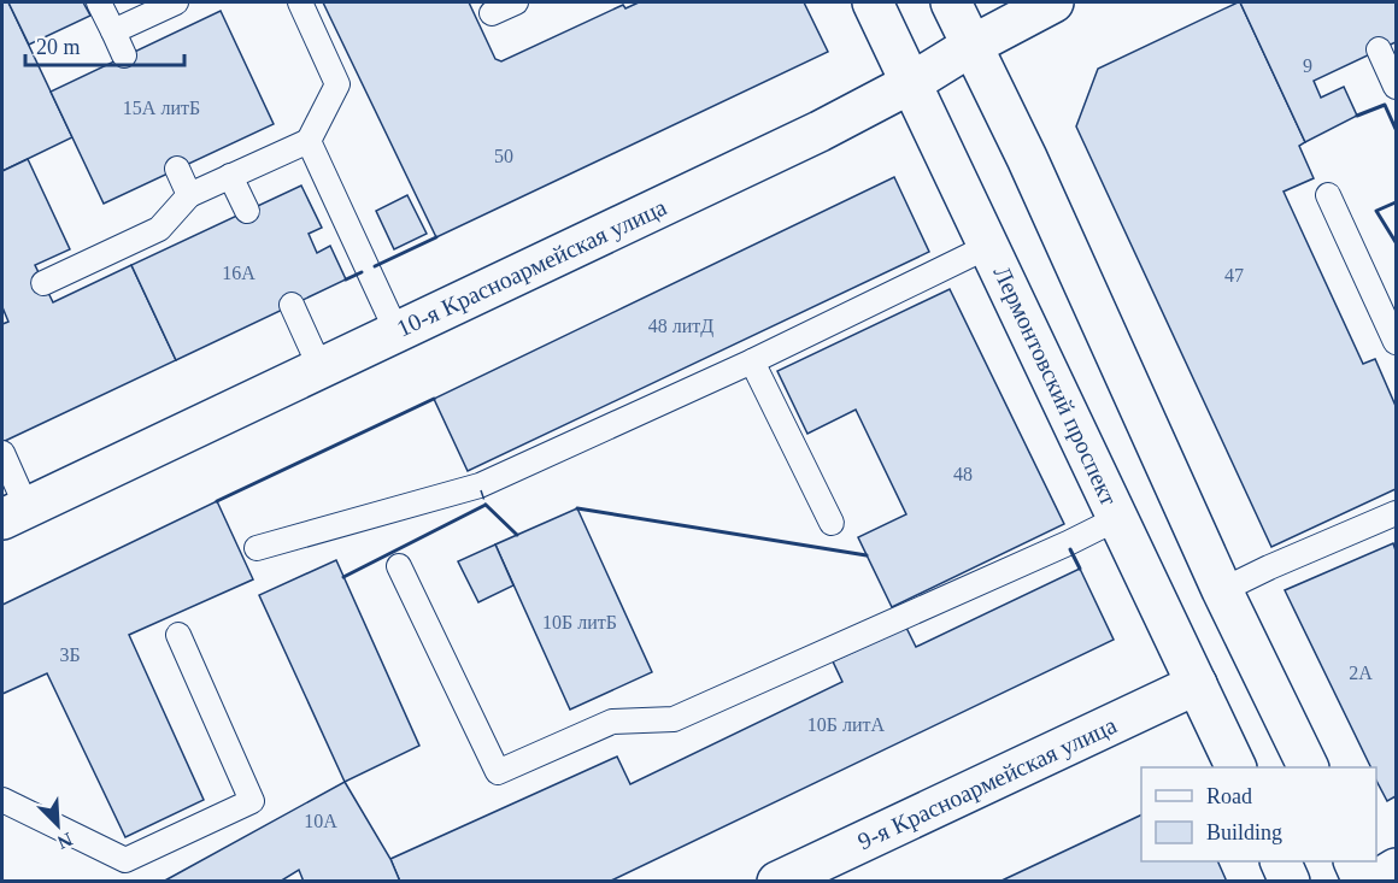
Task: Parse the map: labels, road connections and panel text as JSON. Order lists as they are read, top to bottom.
{
  "streets": {
    "main road": ["10-я Красноармейская улица", "Лермонтовский проспект", "9-я Красноармейская улица"]
  },
  "crossings": [
    ["10-я Красноармейская улица", "Лермонтовский проспект"],
    ["Лермонтовский проспект", "9-я Красноармейская улица"]
  ],
  "house_numbers": [
    "9",
    "15А литБ",
    "50",
    "16А",
    "47",
    "48 литД",
    "48",
    "10Б литБ",
    "3Б",
    "2А",
    "10Б литА",
    "10А"
  ],
  "legend": ["Road", "Building"],
  "scale_bar": "20 m",
  "north": "bottom right"
}
